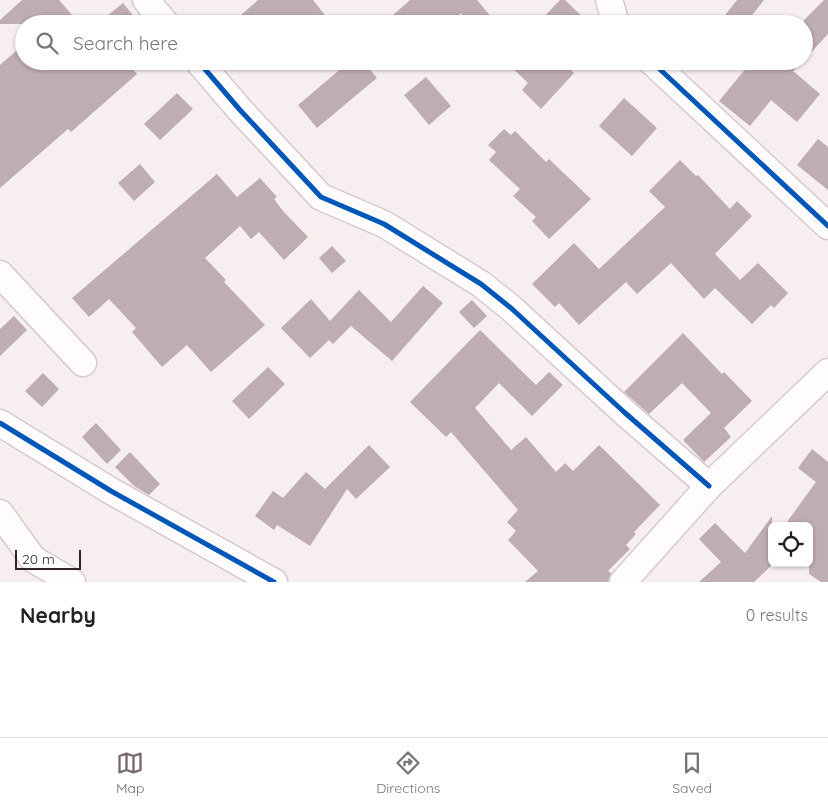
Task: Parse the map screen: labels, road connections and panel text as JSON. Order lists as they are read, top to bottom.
{
  "scale_bar": "20 m",
  "page": {
    "search": "Search here",
    "scale": "20 m",
    "heading": ["Nearby", "0 results"],
    "nav": ["Map", "Directions", "Saved"]
  }
}
